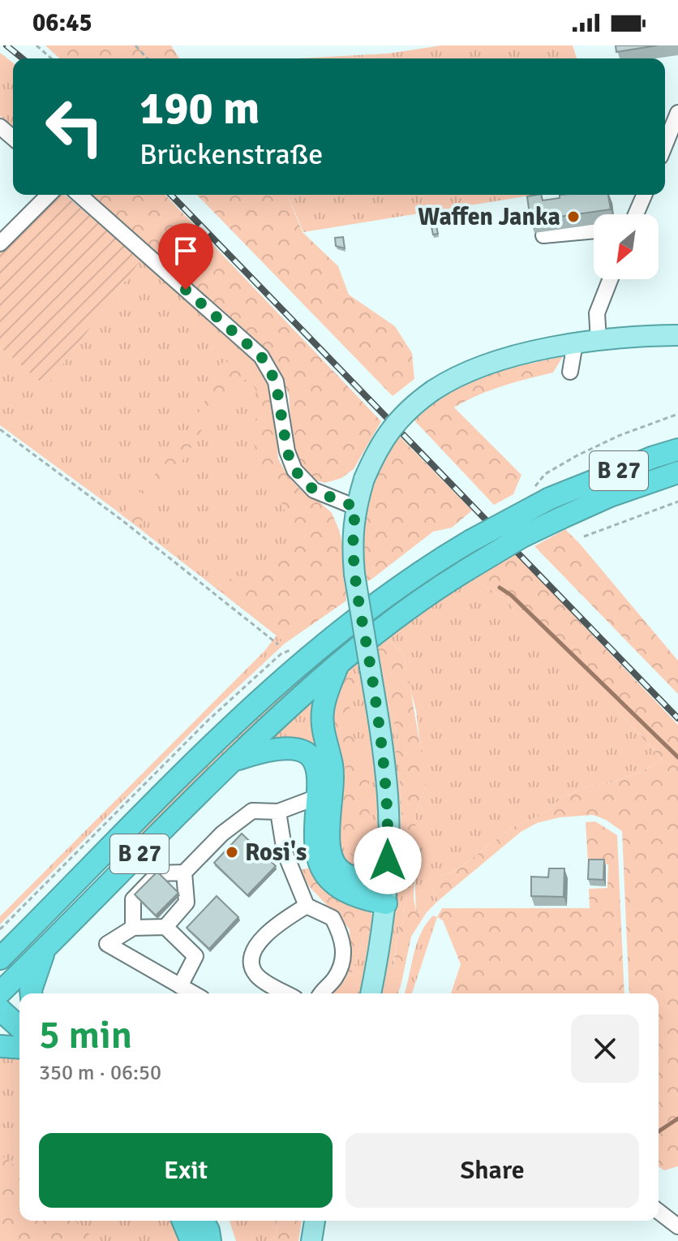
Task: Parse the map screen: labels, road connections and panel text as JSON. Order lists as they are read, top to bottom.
{
  "streets": {
    "highway": ["B 27"]
  },
  "places": ["Waffen Janka", "Rosi's"],
  "north": "bottom left",
  "page": {
    "status": "06:45",
    "turn": ["190 m", "Brückenstraße"],
    "heading": ["5 min", "350 m · 06:50"],
    "buttons": ["Exit", "Share"]
  }
}
